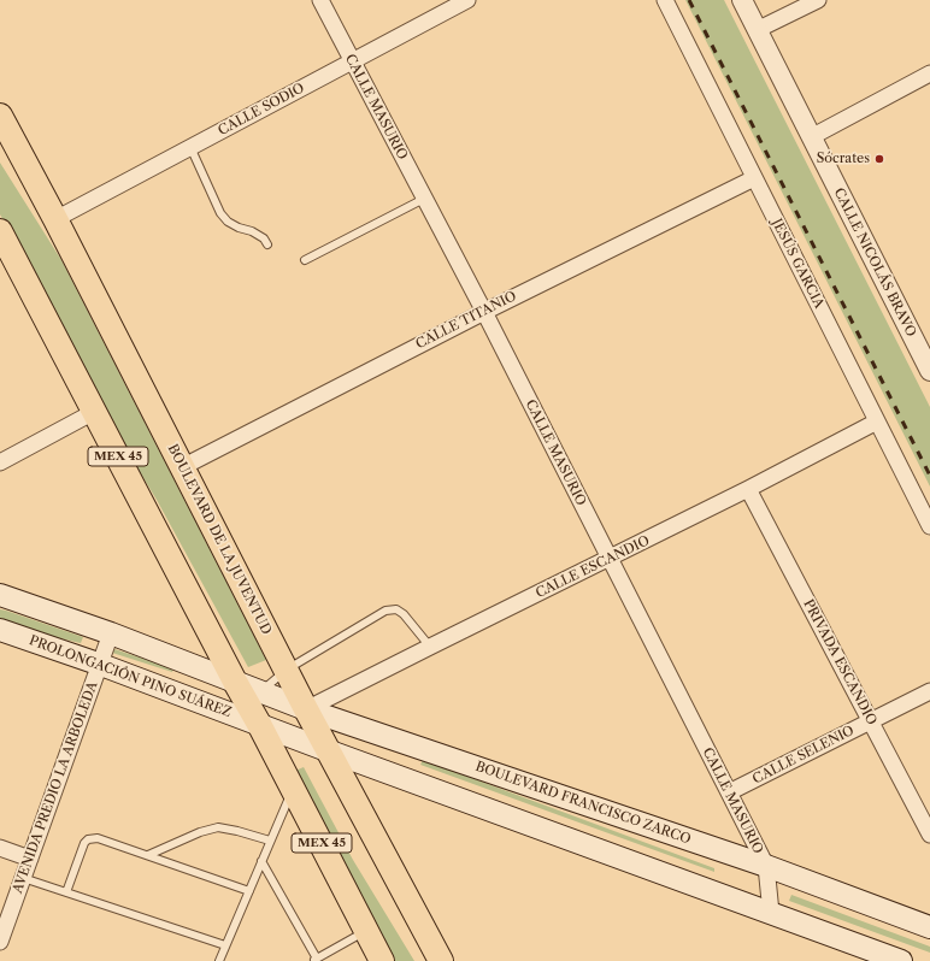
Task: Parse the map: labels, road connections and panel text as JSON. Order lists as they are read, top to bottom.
{
  "streets": {
    "main road": [
      "MEX 45",
      "BOULEVARD DE LA JUVENTUD",
      "PROLONGACIÓN PINO SUÁREZ",
      "BOULEVARD FRANCISCO ZARCO"
    ],
    "street": [
      "CALLE MASURIO",
      "CALLE SODIO",
      "CALLE NICOLÁS BRAVO",
      "JESÚS GARCIA",
      "CALLE TITANIO",
      "CALLE ESCANDIO",
      "PRIVADA ESCANDIO",
      "CALLE SELENIO",
      "AVENIDA PREDIO LA ARBOLEDA"
    ]
  },
  "crossings": [
    ["CALLE MASURIO", "CALLE SODIO"],
    ["CALLE MASURIO", "CALLE TITANIO"],
    ["CALLE MASURIO", "CALLE ESCANDIO"],
    ["CALLE MASURIO", "CALLE SELENIO"],
    ["CALLE MASURIO", "BOULEVARD FRANCISCO ZARCO"],
    ["CALLE SODIO", "BOULEVARD DE LA JUVENTUD"],
    ["JESÚS GARCIA", "CALLE TITANIO"],
    ["JESÚS GARCIA", "CALLE ESCANDIO"],
    ["CALLE TITANIO", "BOULEVARD DE LA JUVENTUD"],
    ["MEX 45", "PROLONGACIÓN PINO SUÁREZ"],
    ["MEX 45", "BOULEVARD FRANCISCO ZARCO"],
    ["BOULEVARD DE LA JUVENTUD", "CALLE ESCANDIO"],
    ["BOULEVARD DE LA JUVENTUD", "BOULEVARD FRANCISCO ZARCO"],
    ["CALLE ESCANDIO", "PRIVADA ESCANDIO"],
    ["CALLE ESCANDIO", "BOULEVARD FRANCISCO ZARCO"],
    ["PRIVADA ESCANDIO", "CALLE SELENIO"],
    ["PROLONGACIÓN PINO SUÁREZ", "AVENIDA PREDIO LA ARBOLEDA"]
  ],
  "places": ["Sócrates"]
}
